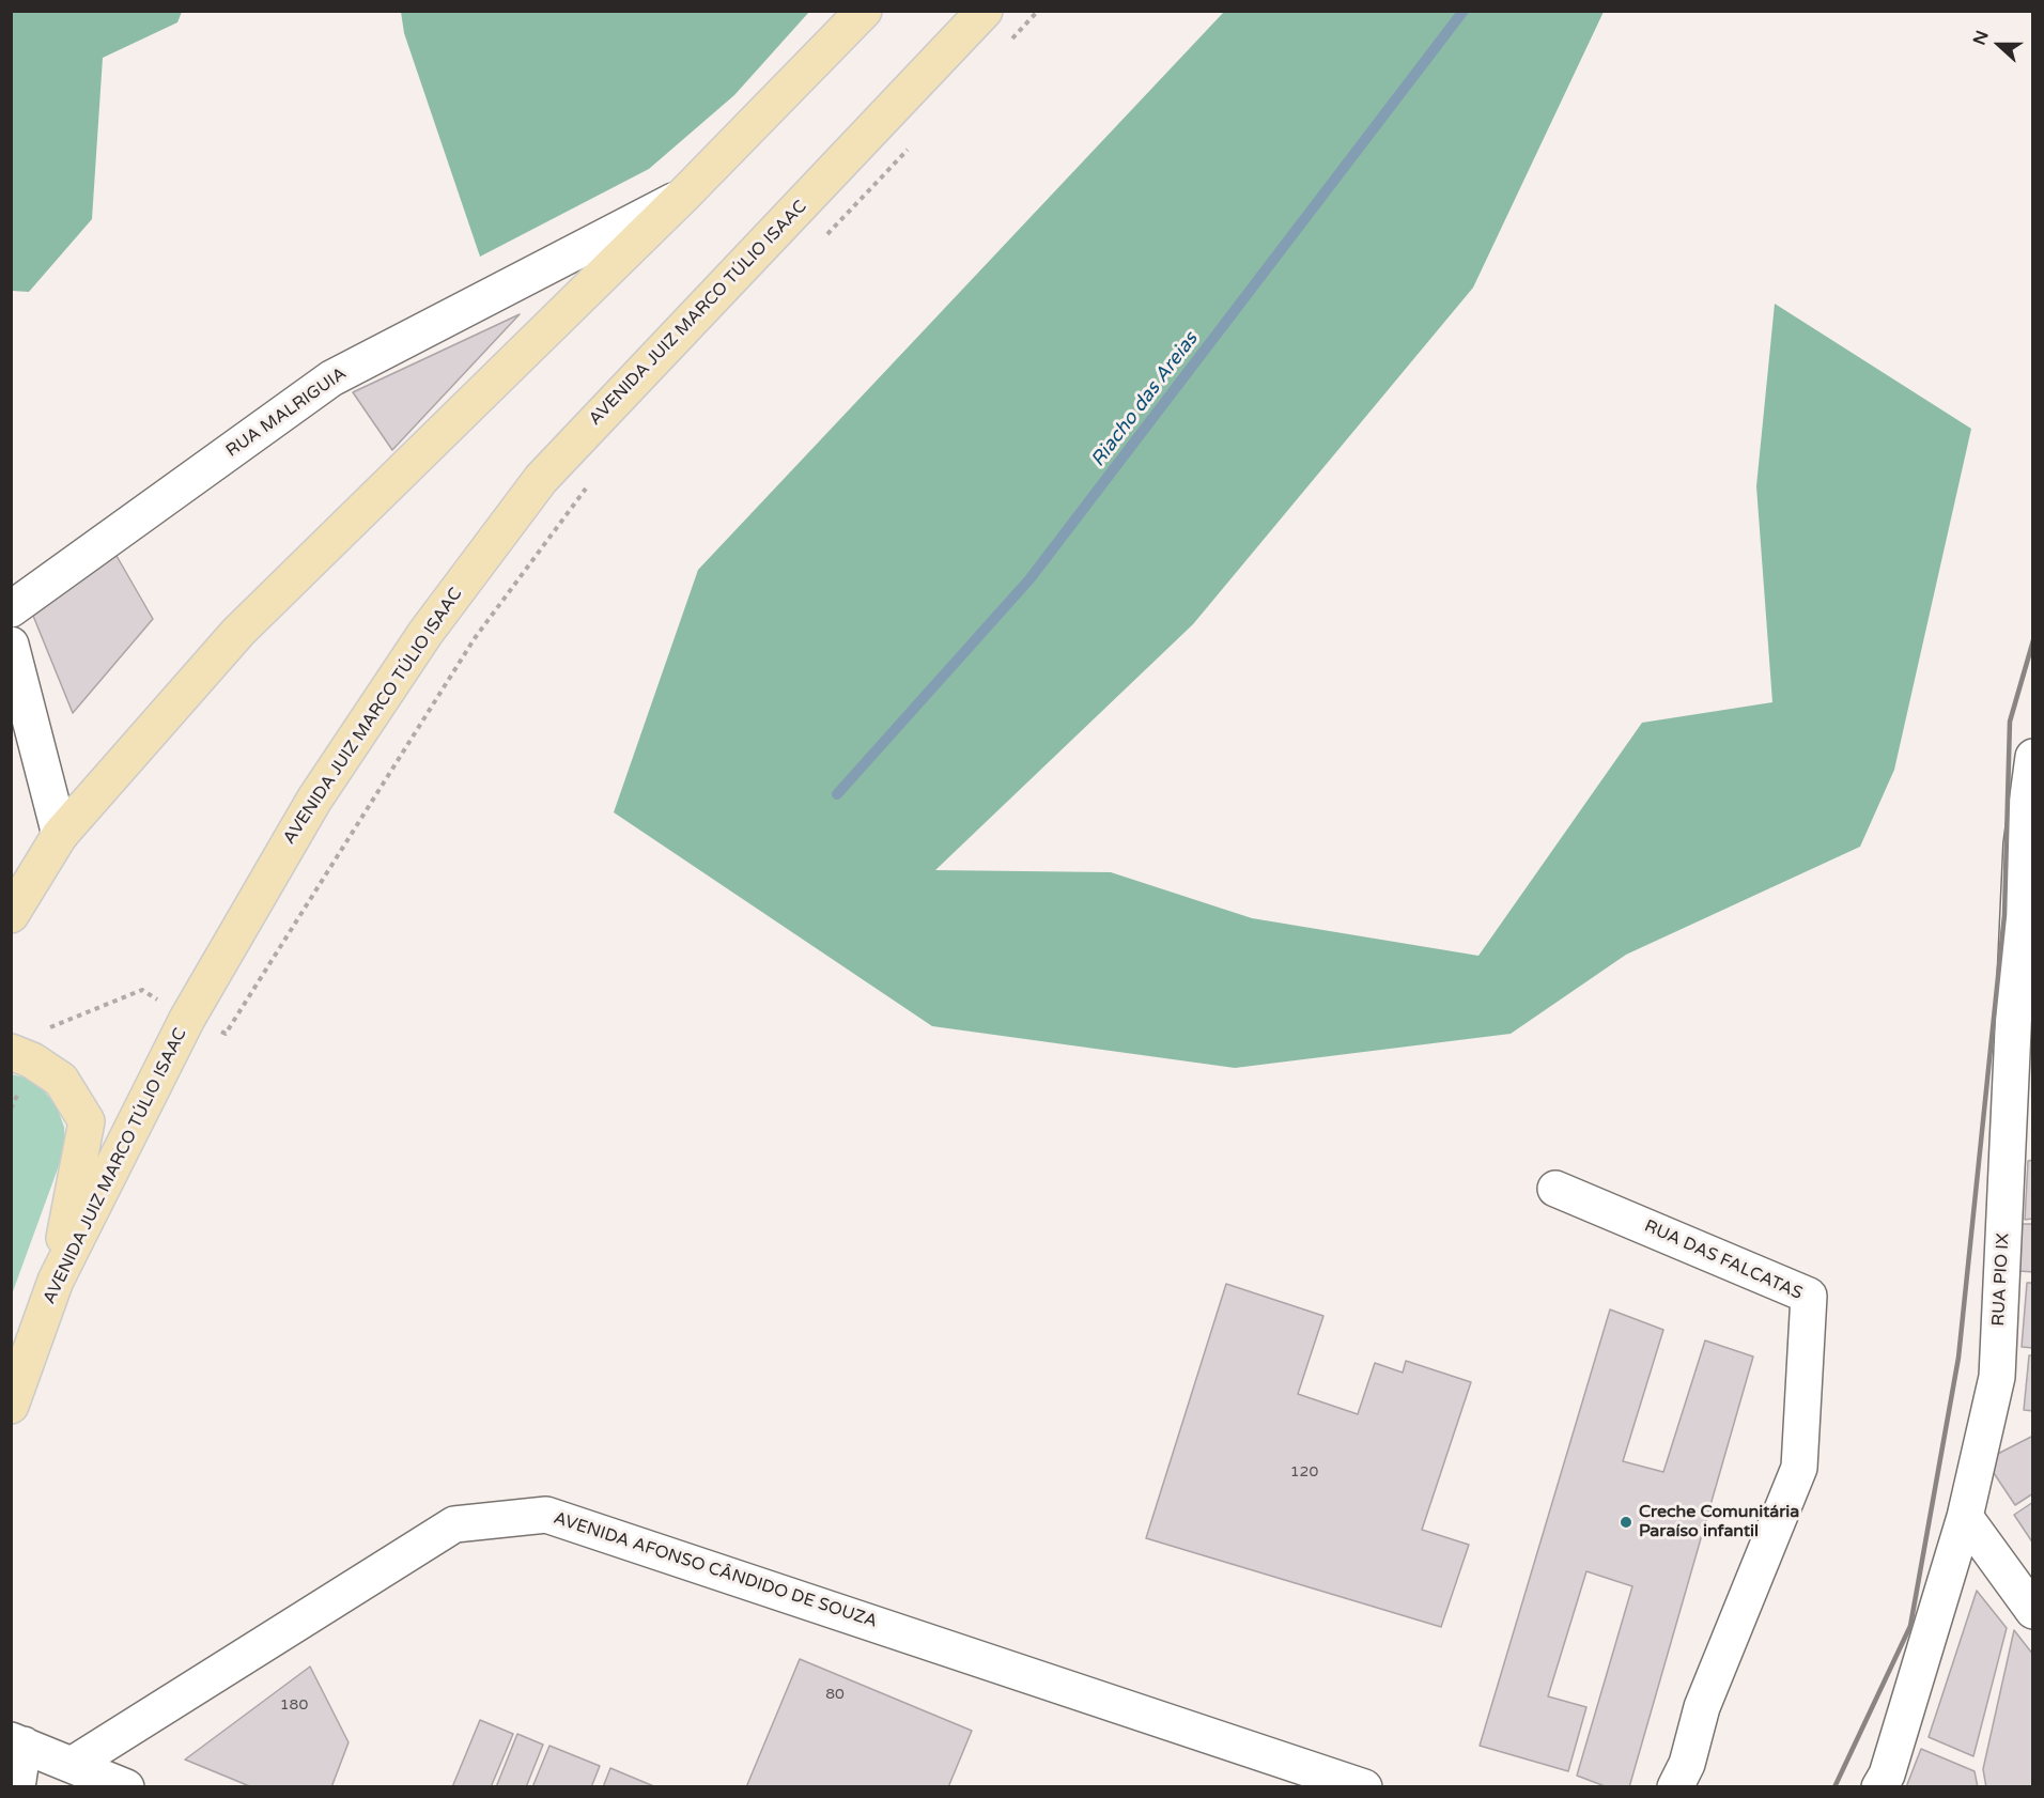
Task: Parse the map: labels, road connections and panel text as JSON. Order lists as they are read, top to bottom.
{
  "streets": {
    "main road": ["AVENIDA JUIZ MARCO TÚLIO ISAAC"],
    "street": [
      "RUA MALRIGUIA",
      "RUA DAS FALCATAS",
      "RUA PIO IX",
      "AVENIDA AFONSO CÂNDIDO DE SOUZA"
    ]
  },
  "water": ["Riacho das Areias"],
  "places": ["Creche Comunitária Paraíso infantil"],
  "house_numbers": ["120", "80", "180"],
  "north": "left"
}
